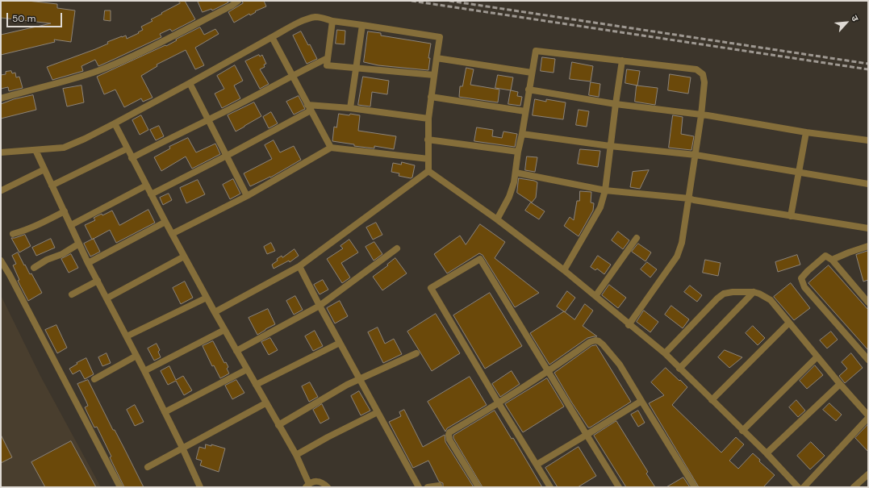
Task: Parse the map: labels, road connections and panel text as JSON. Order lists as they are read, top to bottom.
{
  "scale_bar": "50 m",
  "north": "top right"
}
